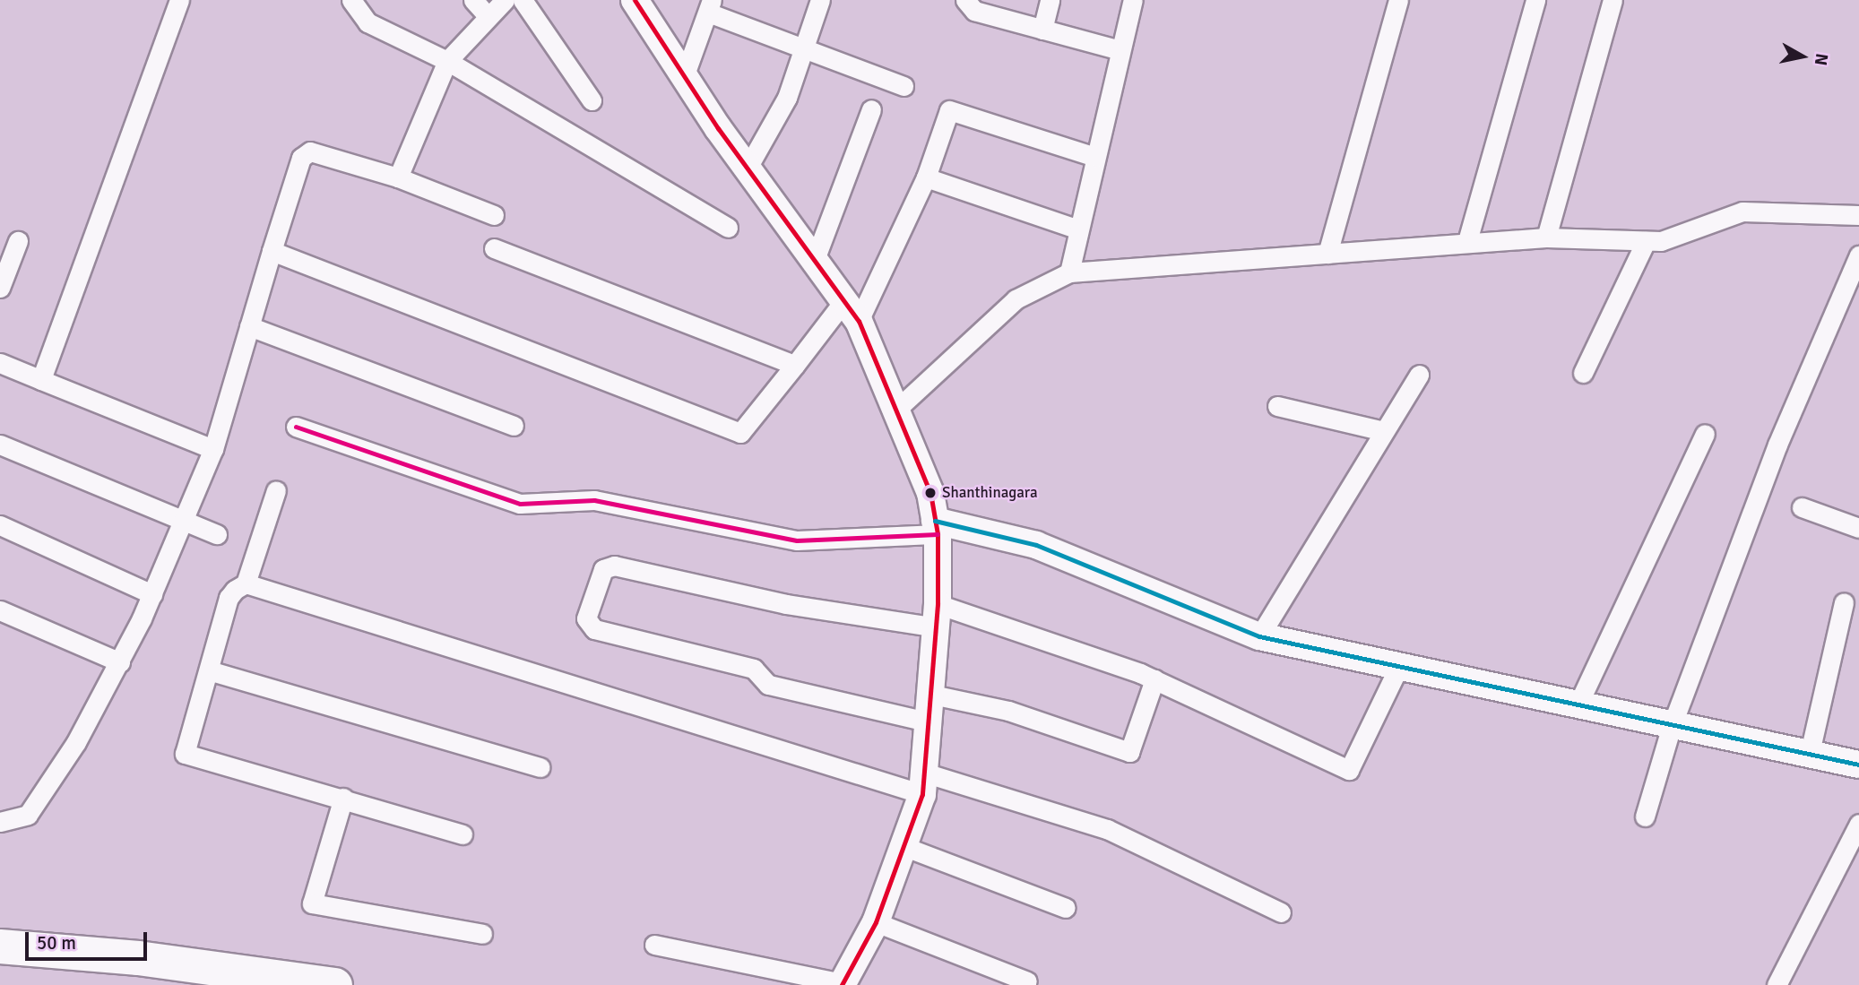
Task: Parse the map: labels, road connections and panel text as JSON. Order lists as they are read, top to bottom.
{
  "places": ["Shanthinagara"],
  "scale_bar": "50 m",
  "north": "right"
}
